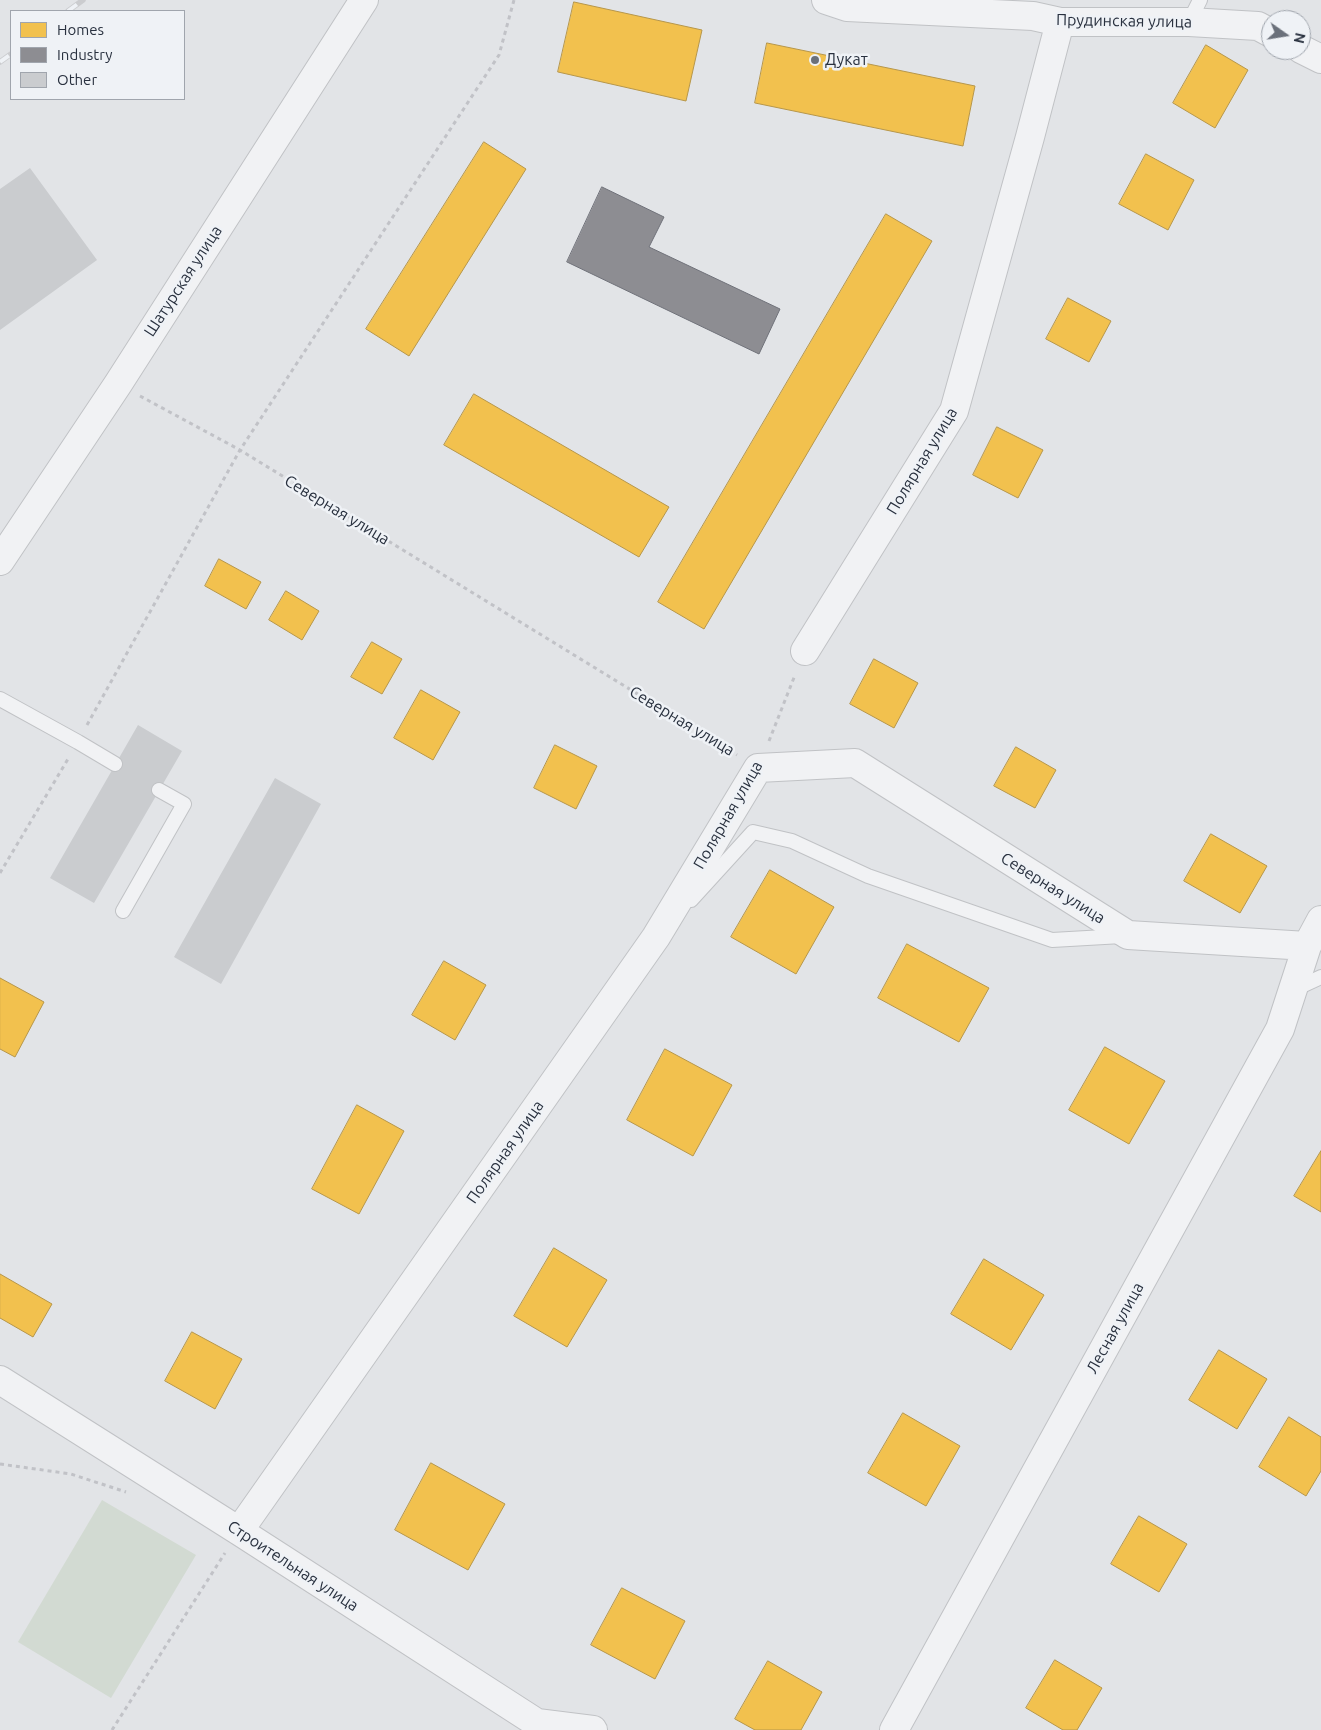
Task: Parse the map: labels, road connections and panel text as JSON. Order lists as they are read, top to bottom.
{
  "streets": {
    "street": [
      "Прудинская улица",
      "Шатурская улица",
      "Полярная улица",
      "Северная улица",
      "Лесная улица",
      "Строительная улица"
    ]
  },
  "crossings": [
    ["Прудинская улица", "Полярная улица"],
    ["Шатурская улица", "Северная улица"],
    ["Полярная улица", "Северная улица"],
    ["Полярная улица", "Строительная улица"],
    ["Северная улица", "Лесная улица"]
  ],
  "places": ["Дукат"],
  "legend": ["Homes", "Industry", "Other"],
  "north": "right"
}
